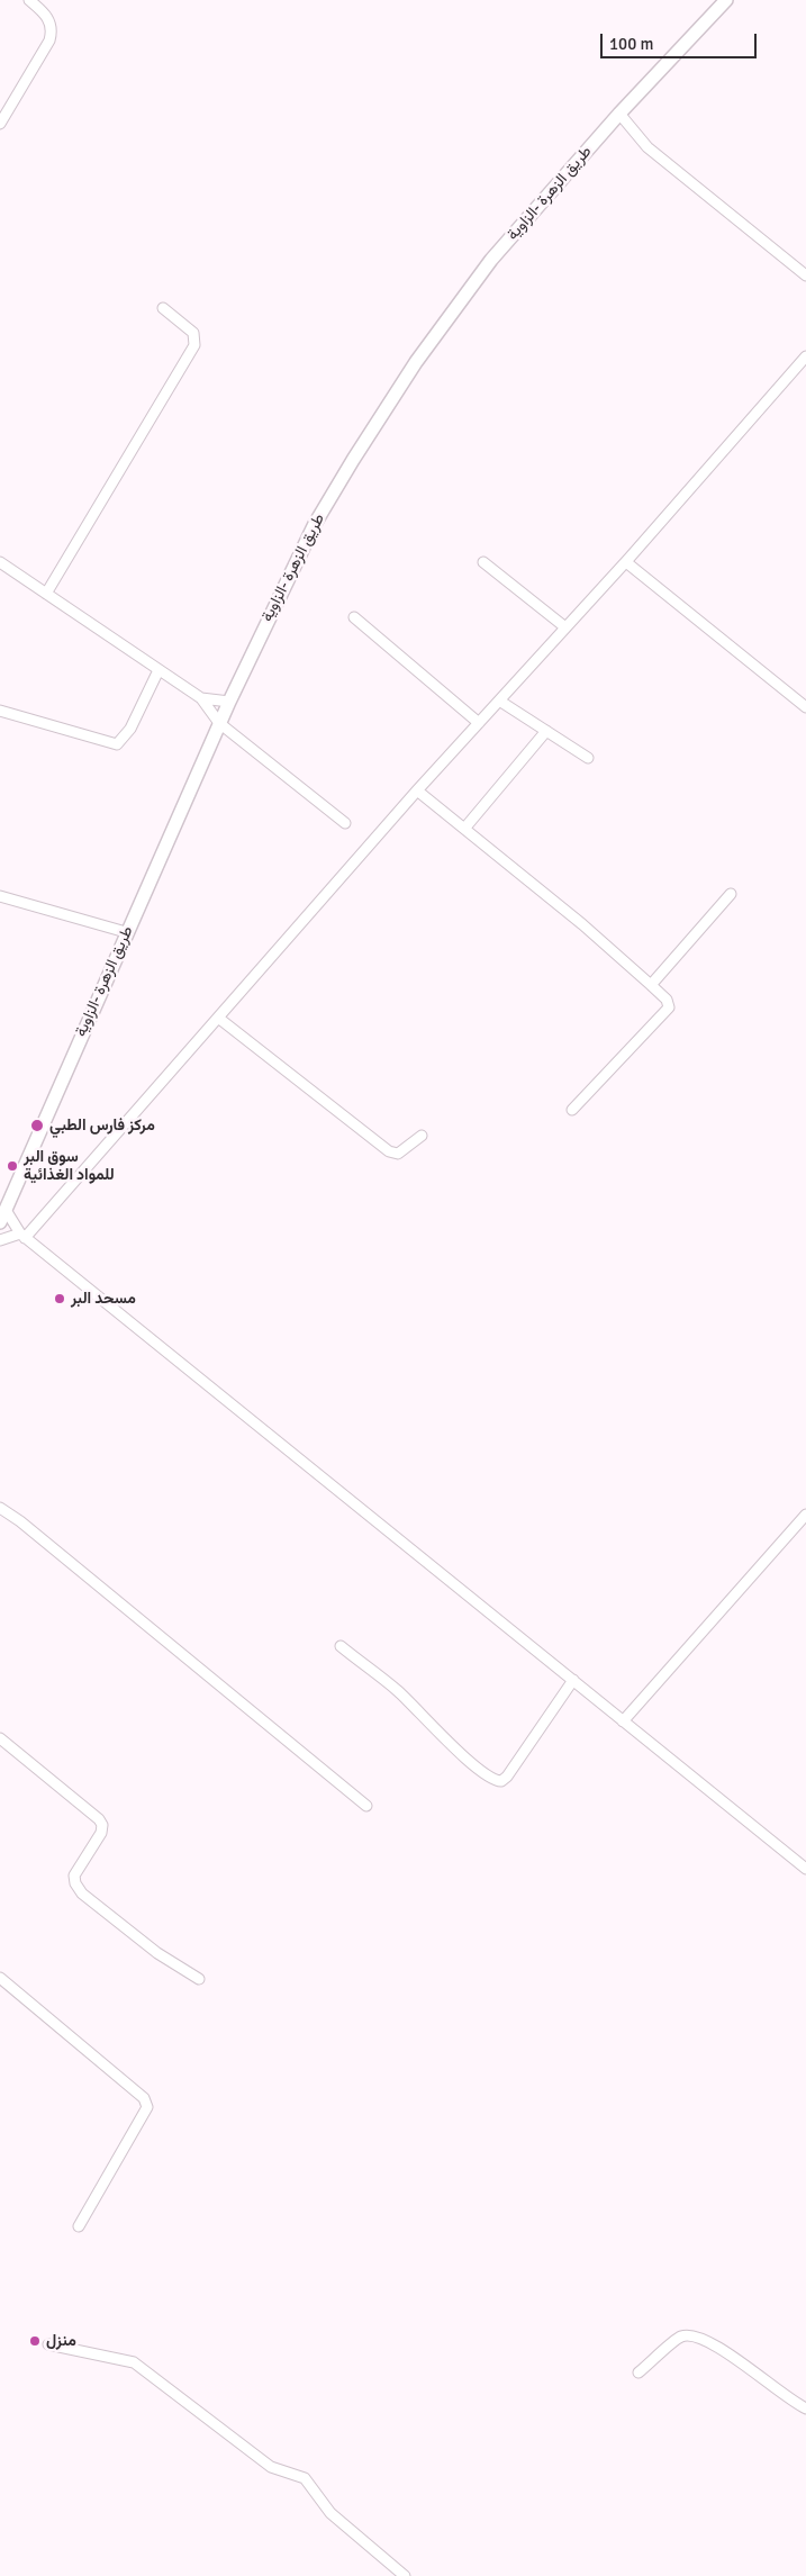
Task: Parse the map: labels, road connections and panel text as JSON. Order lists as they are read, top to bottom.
{
  "streets": {
    "main road": ["طريق الزهرة -الزاوية"]
  },
  "places": [
    "مركز فارس الطبي",
    "سوق البر للمواد الغذائية",
    "مسحد البر",
    "منزل"
  ],
  "scale_bar": "100 m"
}
